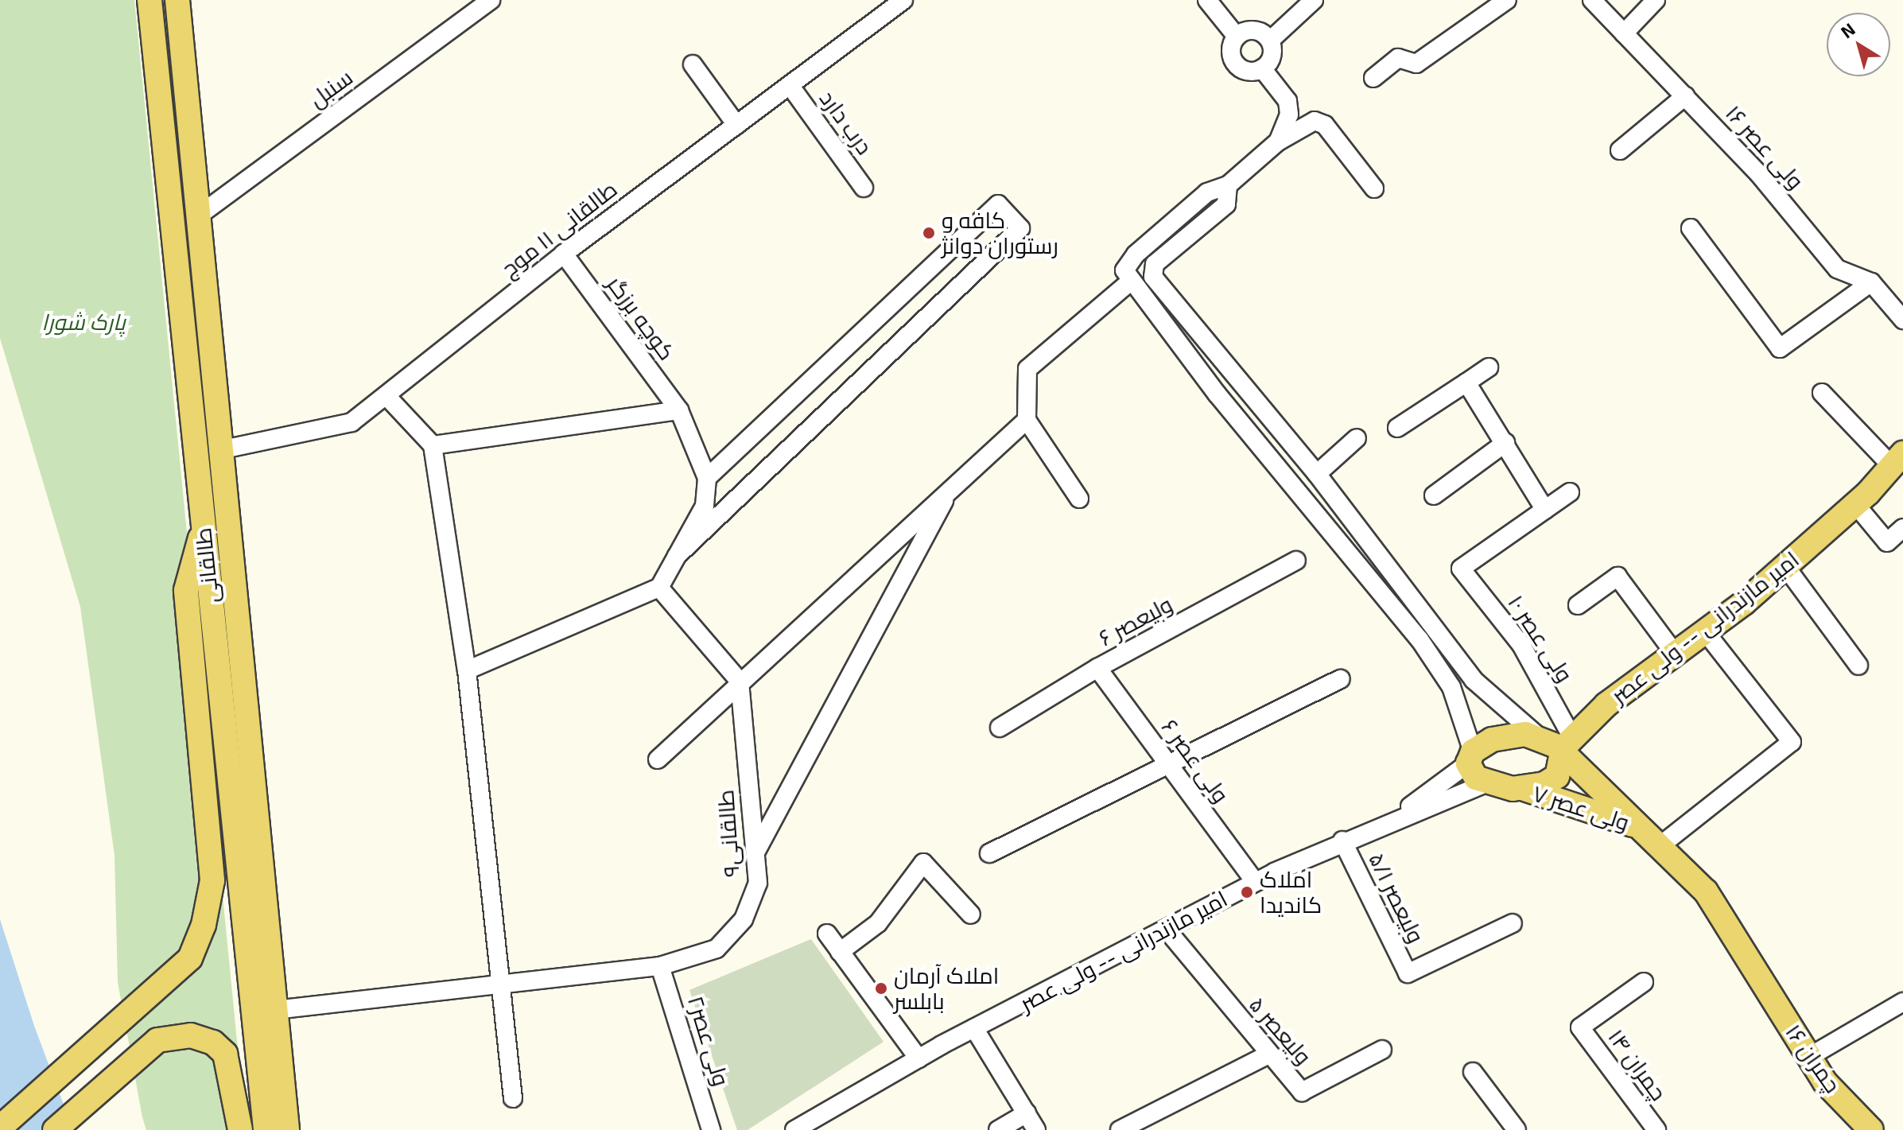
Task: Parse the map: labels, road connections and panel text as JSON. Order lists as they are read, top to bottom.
{
  "streets": {
    "main road": [
      "طالقانی",
      "امیر مازندرانی -- ولی عصر",
      "ولی عصر ۷",
      "چمران ۱۶"
    ],
    "street": [
      "سنبل",
      "درب دارد",
      "ولی عصر ۱۶",
      "طالقانی ۱۱ موج",
      "کوچه برزگر",
      "ولیعصر ۶",
      "ولی عصر ۱۰",
      "ولی عصر ۶",
      "طالقانی۹",
      "ولیعصر ۵/۱",
      "ولیعصر ۵",
      "ولی عصر۲",
      "چمران ۱۴"
    ]
  },
  "crossings": [
    ["سنبل", "طالقانی"],
    ["درب دارد", "طالقانی ۱۱ موج"],
    ["طالقانی ۱۱ موج", "کوچه برزگر"],
    ["طالقانی ۱۱ موج", "طالقانی"],
    ["طالقانی", "طالقانی۹"],
    ["ولیعصر ۶", "ولی عصر ۶"],
    ["امیر مازندرانی -- ولی عصر", "ولی عصر ۱۰"],
    ["امیر مازندرانی -- ولی عصر", "ولی عصر ۶"],
    ["امیر مازندرانی -- ولی عصر", "ولی عصر ۷"],
    ["امیر مازندرانی -- ولی عصر", "ولیعصر ۵/۱"],
    ["امیر مازندرانی -- ولی عصر", "ولیعصر ۵"],
    ["ولی عصر ۱۰", "ولی عصر ۷"],
    ["ولی عصر ۷", "چمران ۱۶"],
    ["طالقانی۹", "ولی عصر۲"]
  ],
  "parks": ["پارک شورا"],
  "places": ["کافه و رستوران دوانژ", "املاک کاندیدا", "املاک آرمان بابلسر"],
  "north": "top left"
}
